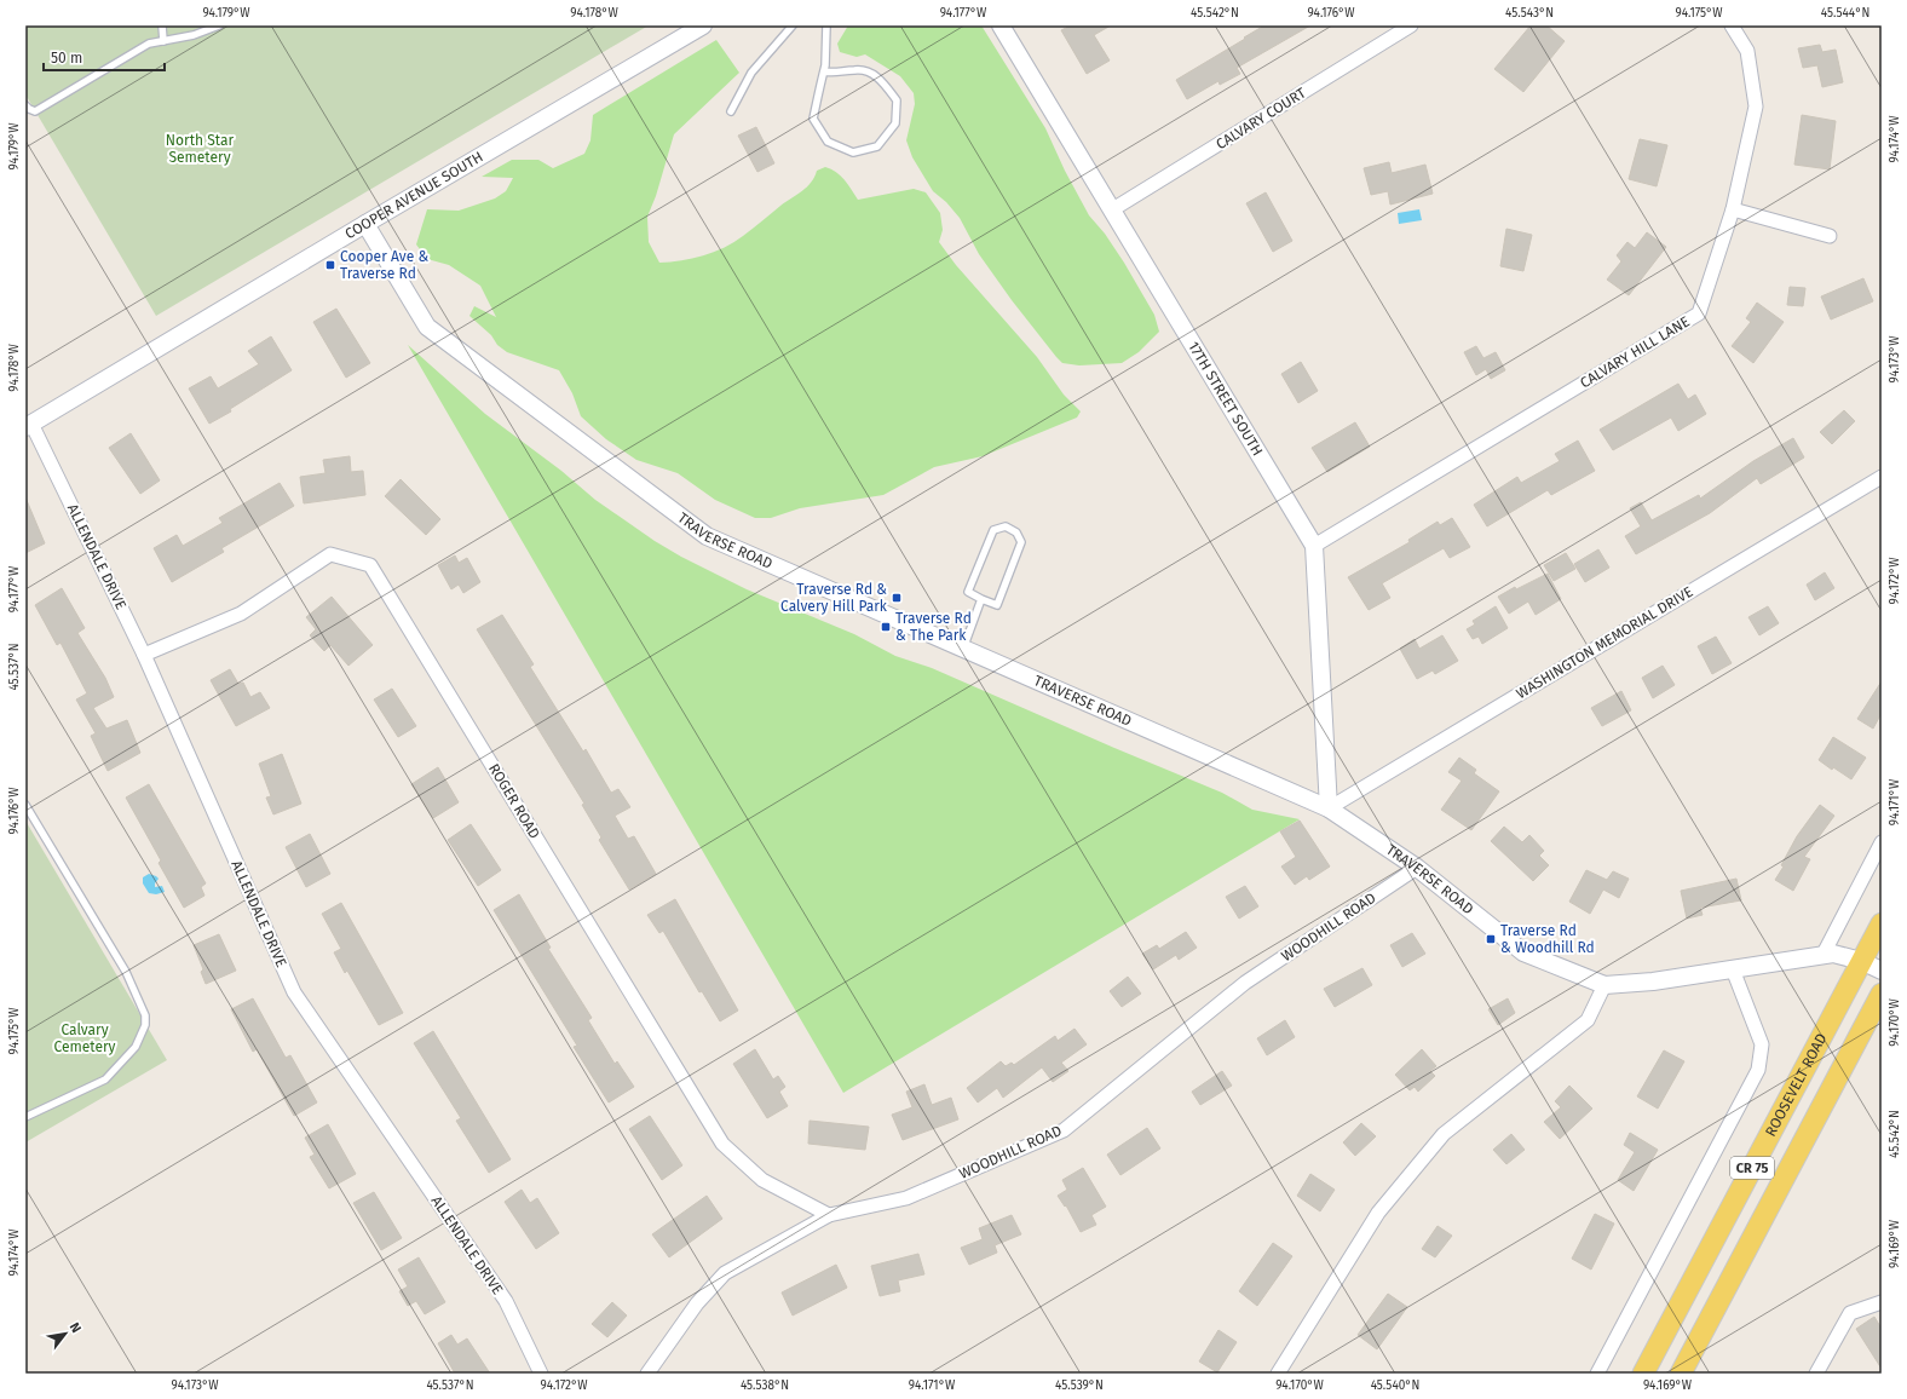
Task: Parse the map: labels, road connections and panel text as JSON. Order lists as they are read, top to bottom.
{
  "streets": {
    "main road": ["ROOSEVELT ROAD", "CR 75"],
    "street": [
      "CALVARY COURT",
      "COOPER AVENUE SOUTH",
      "CALVARY HILL LANE",
      "17TH STREET SOUTH",
      "TRAVERSE ROAD",
      "ALLENDALE DRIVE",
      "WASHINGTON MEMORIAL DRIVE",
      "ROGER ROAD",
      "WOODHILL ROAD"
    ]
  },
  "crossings": [
    ["CALVARY COURT", "17TH STREET SOUTH"],
    ["COOPER AVENUE SOUTH", "TRAVERSE ROAD"],
    ["COOPER AVENUE SOUTH", "ALLENDALE DRIVE"],
    ["CALVARY HILL LANE", "17TH STREET SOUTH"],
    ["17TH STREET SOUTH", "TRAVERSE ROAD"],
    ["17TH STREET SOUTH", "WASHINGTON MEMORIAL DRIVE"],
    ["TRAVERSE ROAD", "WASHINGTON MEMORIAL DRIVE"],
    ["TRAVERSE ROAD", "WOODHILL ROAD"],
    ["TRAVERSE ROAD", "ROOSEVELT ROAD"],
    ["ALLENDALE DRIVE", "ROGER ROAD"],
    ["ROGER ROAD", "WOODHILL ROAD"]
  ],
  "parks": ["North Star Semetery", "Calvary Cemetery"],
  "places": {
    "transit": [
      "Cooper Ave & Traverse Rd",
      "Traverse Rd & Calvery Hill Park",
      "Traverse Rd & The Park",
      "Traverse Rd & Woodhill Rd"
    ]
  },
  "scale_bar": "50 m",
  "north": "top right",
  "coordinates": [
    "94.179°W",
    "94.178°W",
    "94.177°W",
    "45.542°N",
    "94.176°W",
    "45.543°N",
    "94.175°W",
    "45.544°N",
    "94.174°W",
    "94.173°W",
    "94.172°W",
    "45.537°N",
    "94.171°W",
    "94.170°W",
    "94.169°W",
    "45.538°N",
    "45.539°N",
    "45.540°N"
  ]
}
